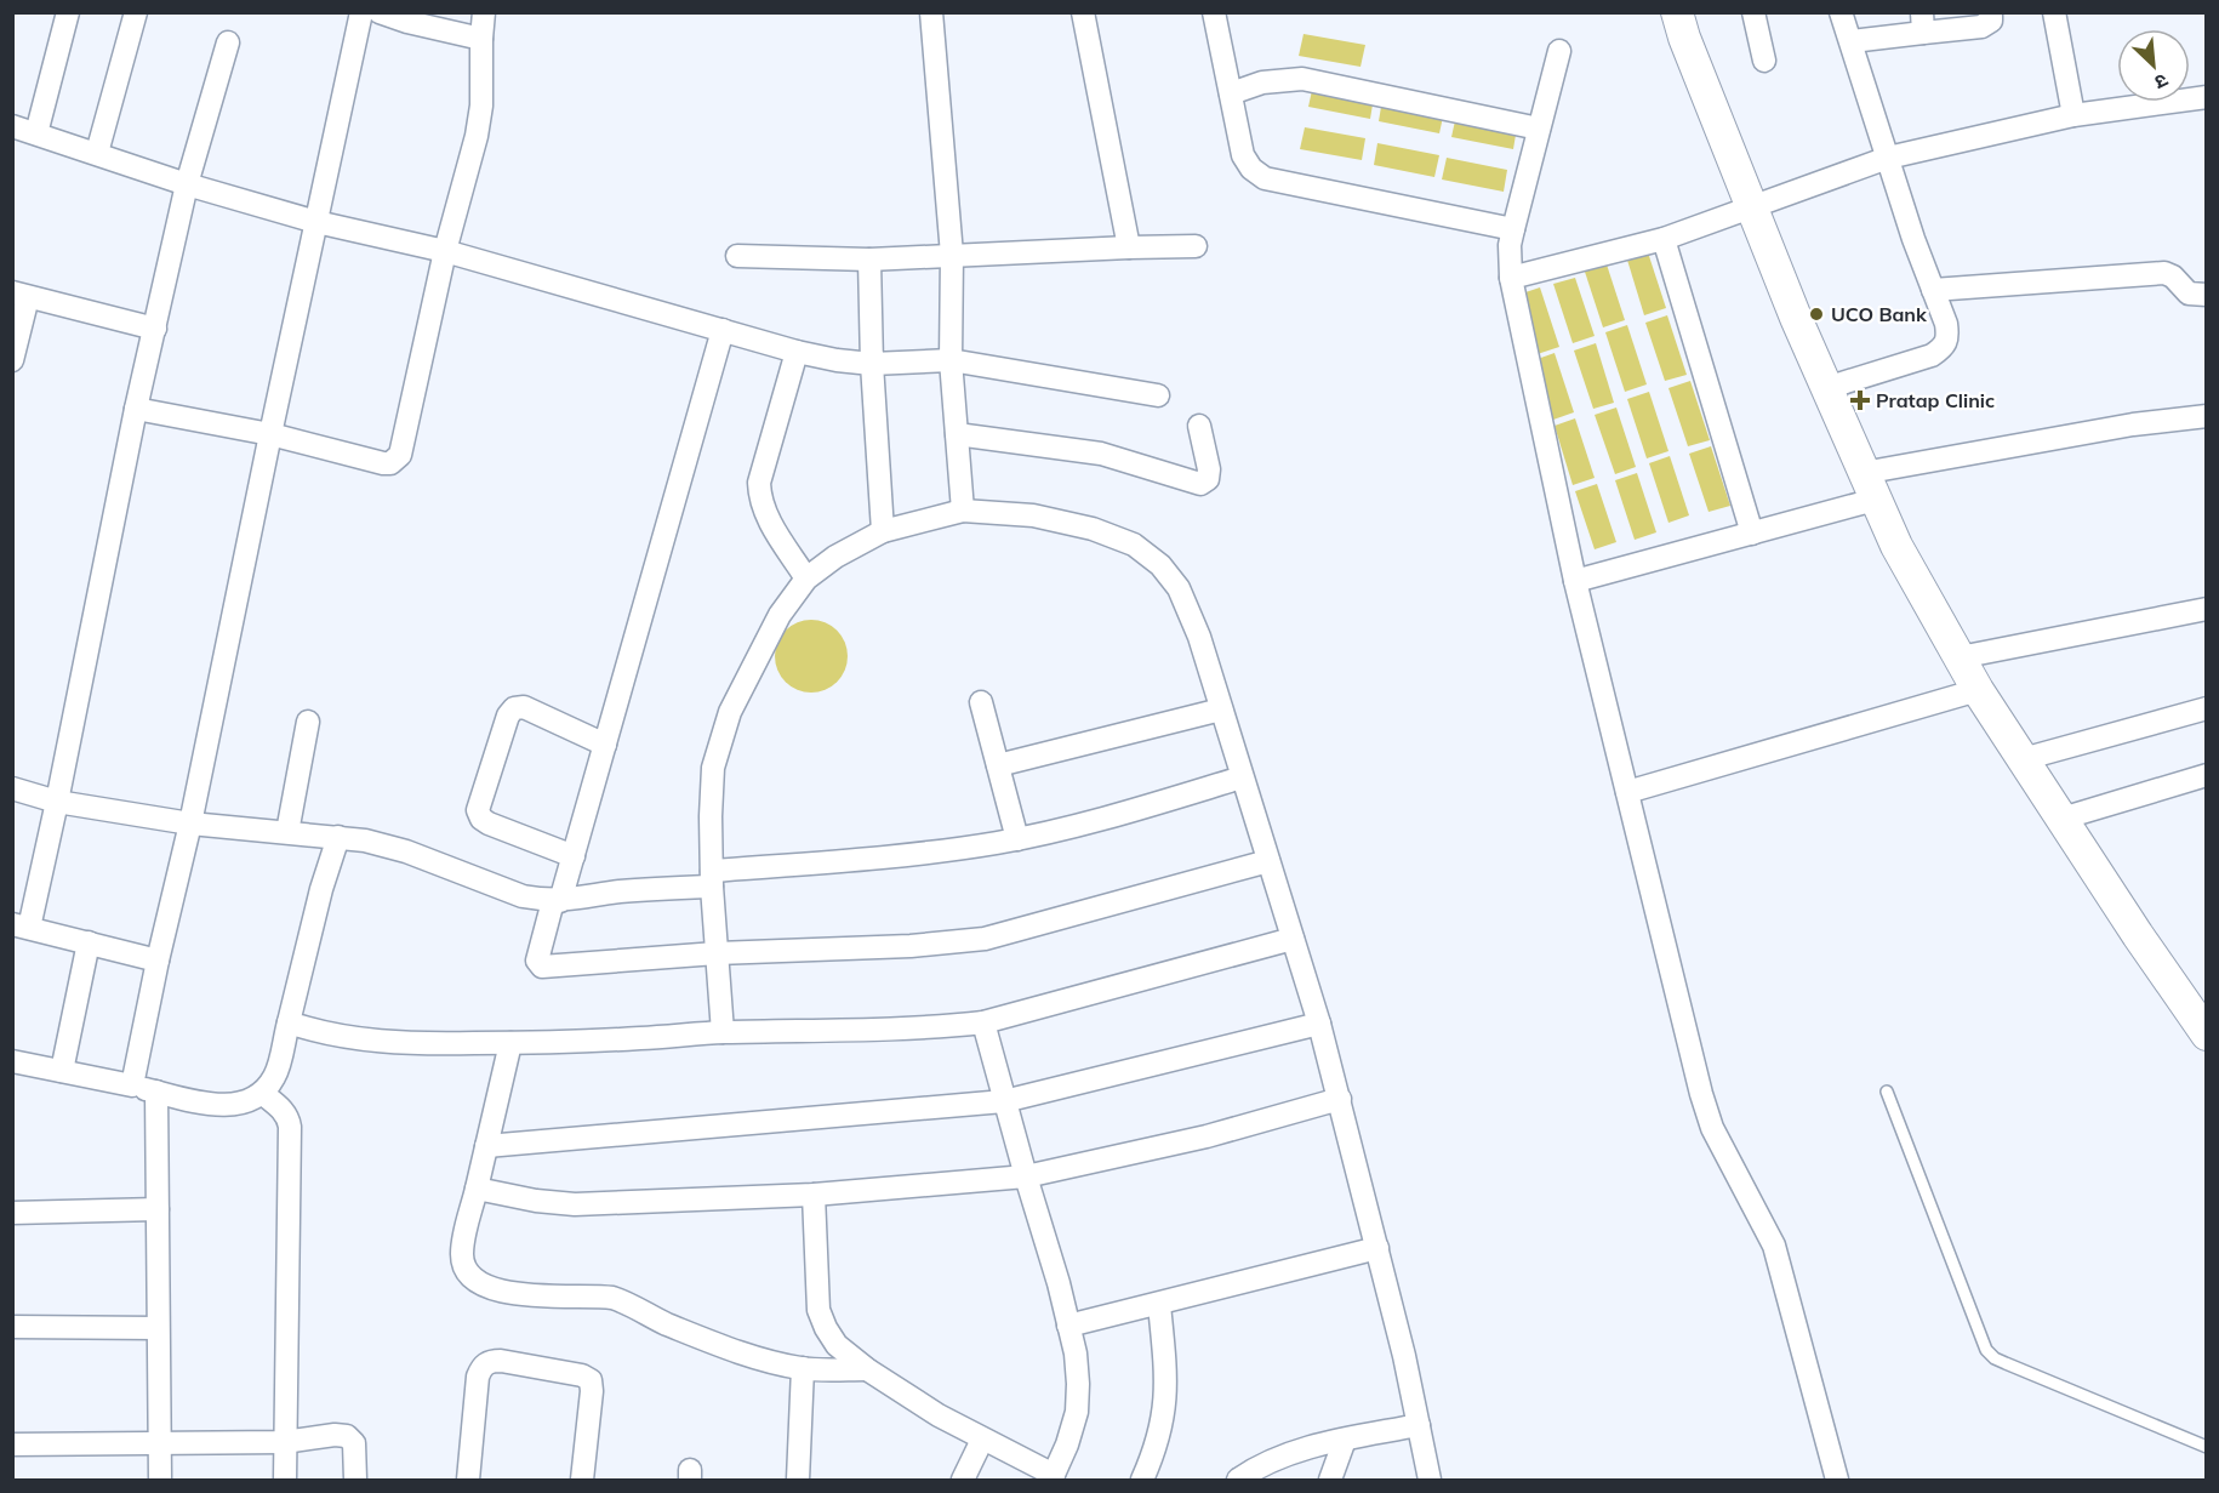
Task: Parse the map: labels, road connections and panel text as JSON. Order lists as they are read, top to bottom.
{
  "places": {
    "other": ["UCO Bank"],
    "health": ["Pratap Clinic"]
  },
  "north": "bottom right"
}
